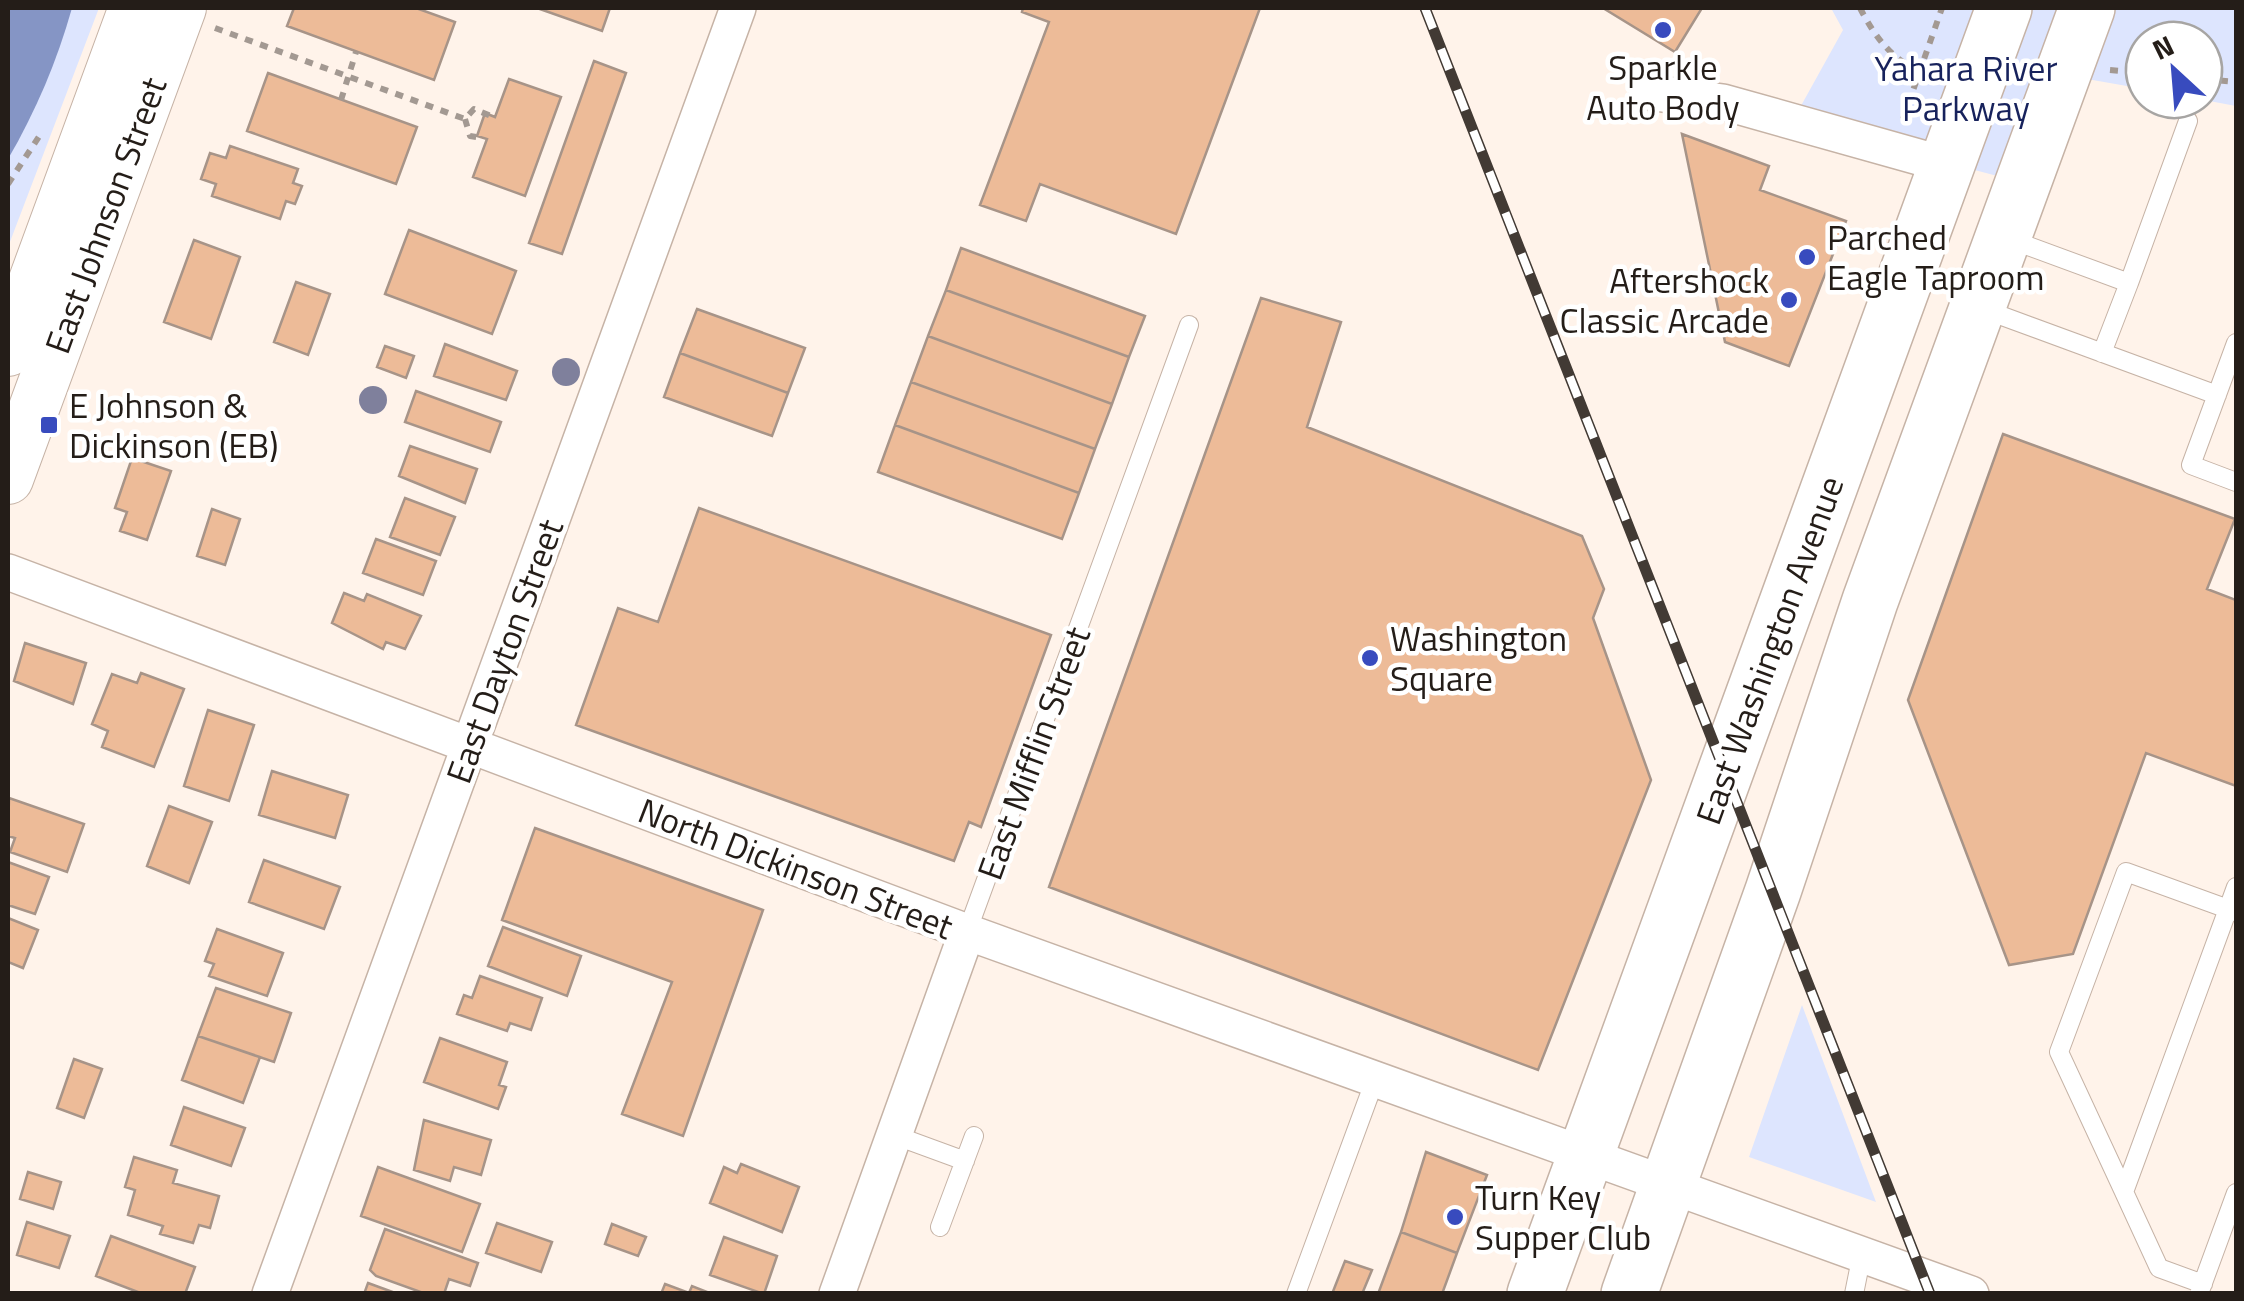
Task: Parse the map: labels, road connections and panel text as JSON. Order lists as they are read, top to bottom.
{
  "streets": {
    "main road": ["East Johnson Street", "East Washington Avenue"],
    "street": ["East Dayton Street", "East Mifflin Street", "North Dickinson Street"]
  },
  "crossings": [
    ["East Washington Avenue", "North Dickinson Street"],
    ["East Dayton Street", "North Dickinson Street"],
    ["East Mifflin Street", "North Dickinson Street"]
  ],
  "parks": ["Yahara River Parkway"],
  "places": {
    "other": [
      "Sparkle Auto Body",
      "Parched Eagle Taproom",
      "Aftershock Classic Arcade",
      "Washington Square",
      "Turn Key Supper Club"
    ],
    "transit": ["E Johnson & Dickinson (EB)"]
  },
  "north": "top left"
}
